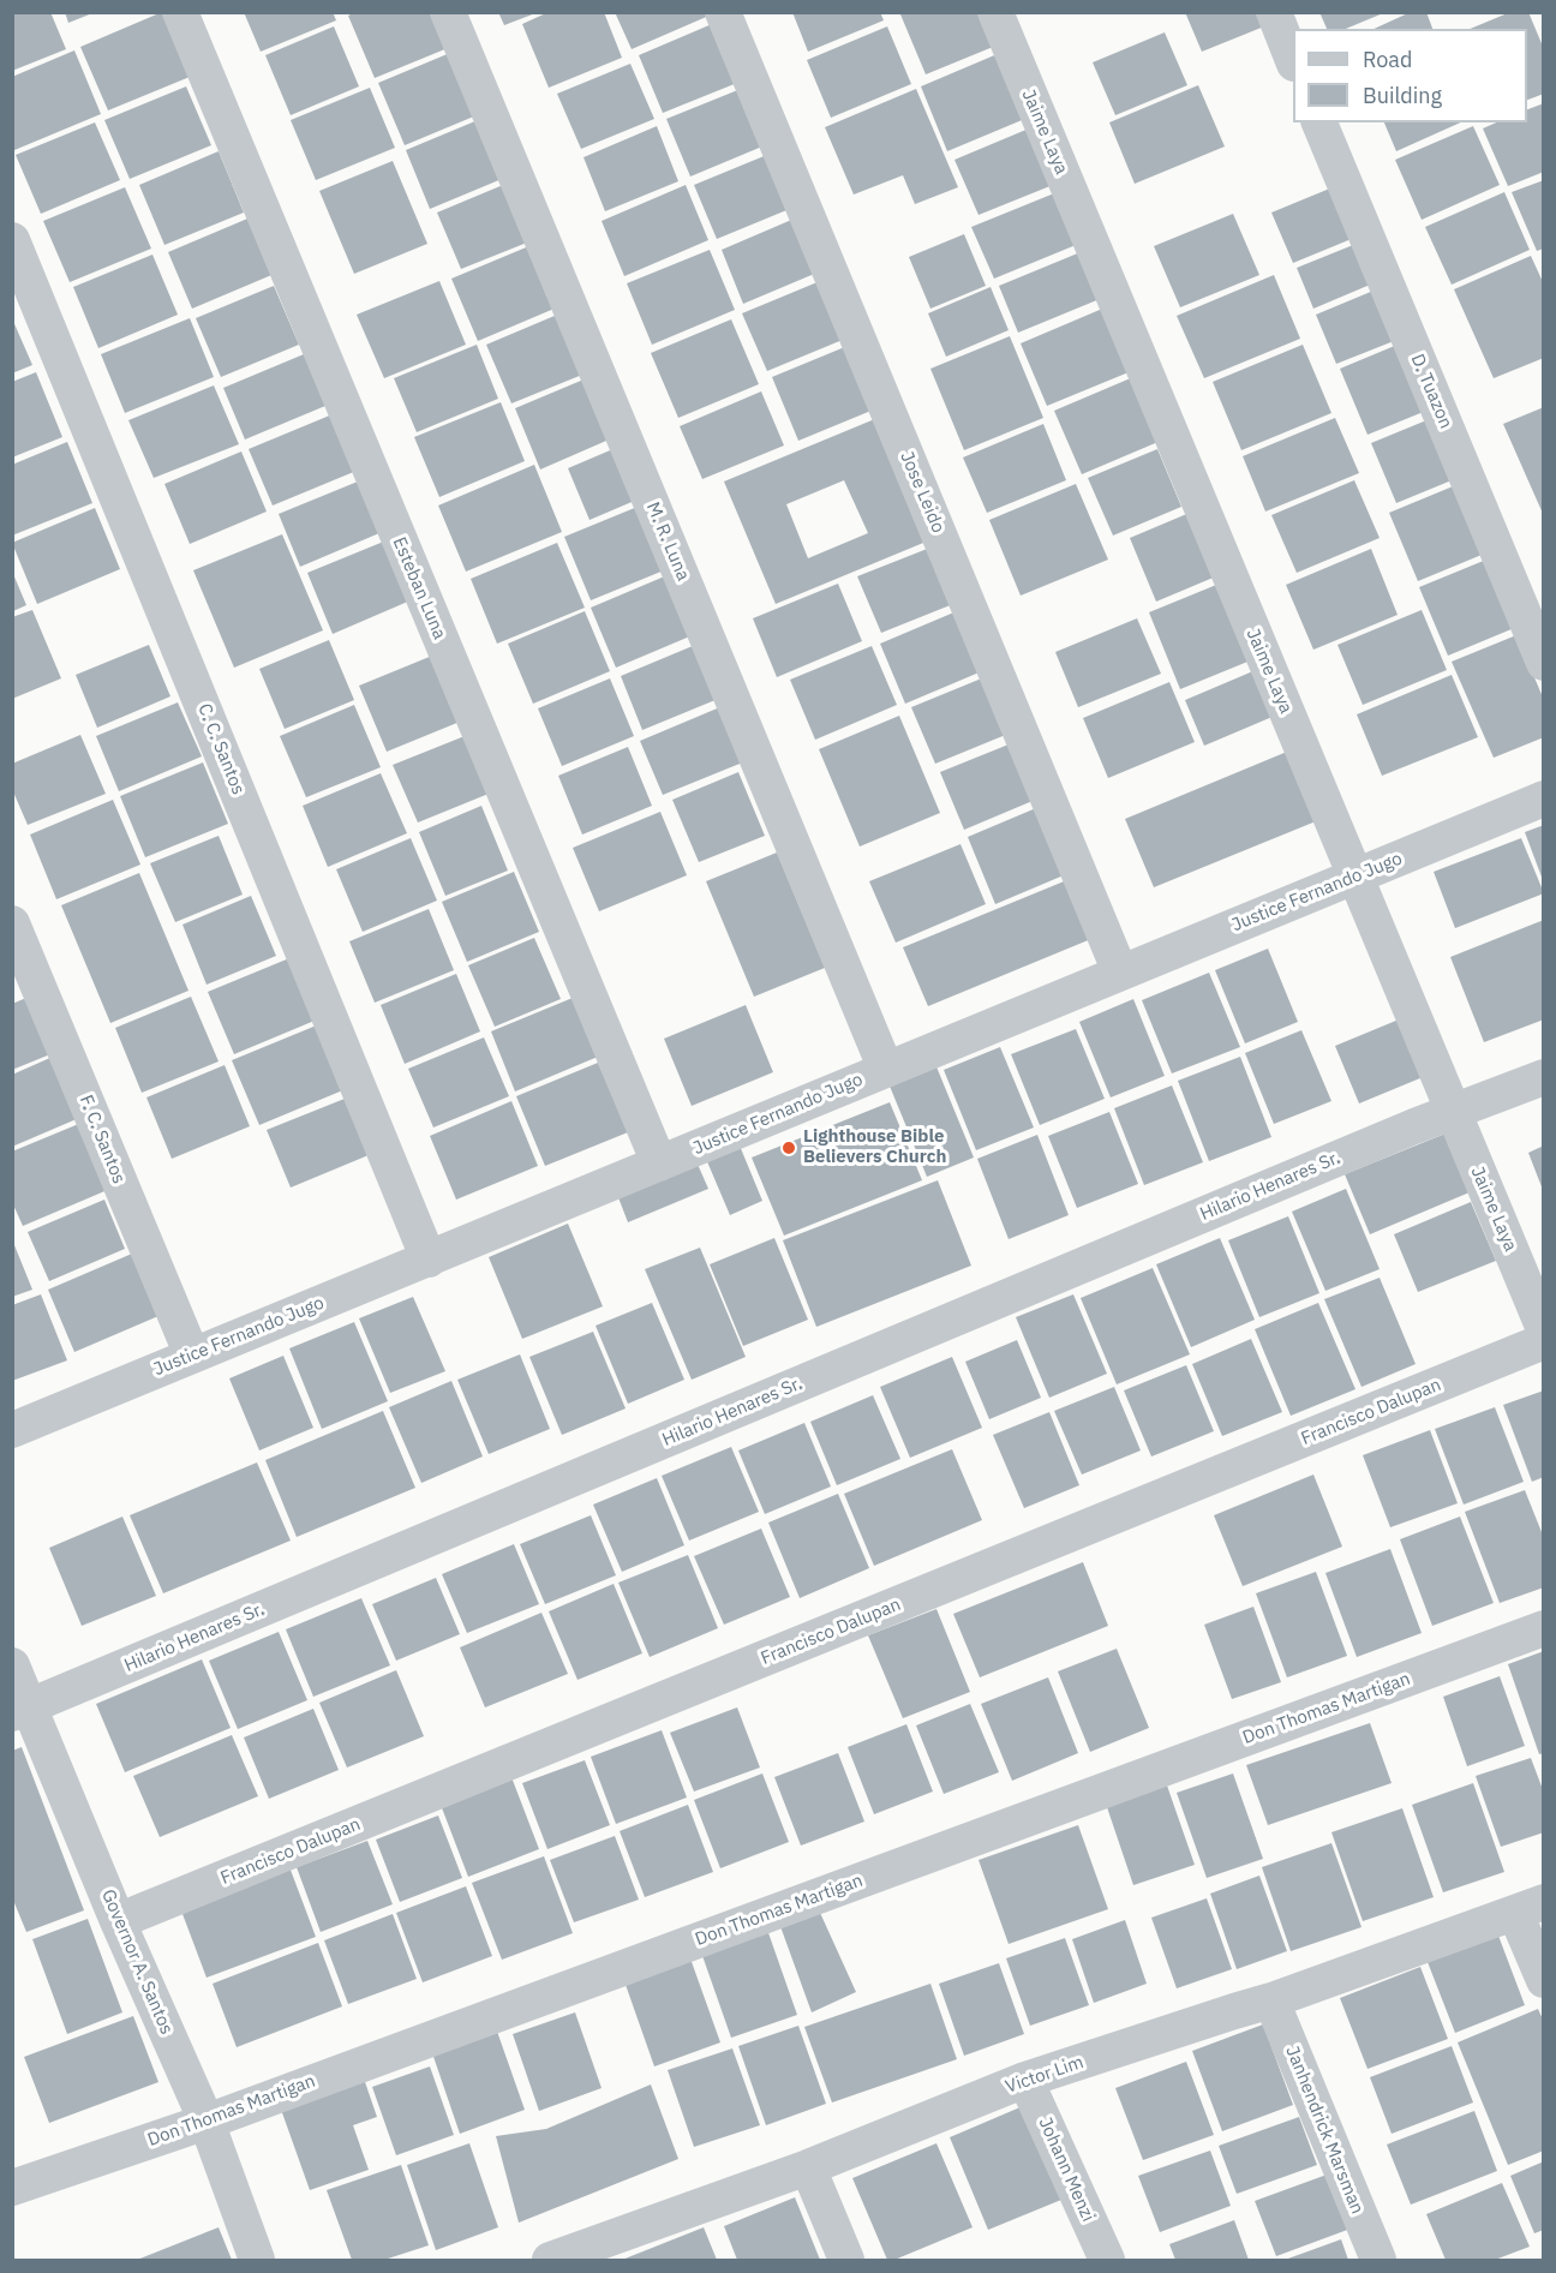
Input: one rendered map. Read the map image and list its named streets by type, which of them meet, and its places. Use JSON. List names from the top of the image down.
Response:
{
  "streets": {
    "street": [
      "Jaime Laya",
      "D. Tuazon",
      "Jose Leido",
      "M. R. Luna",
      "Esteban Luna",
      "C. C. Santos",
      "Justice Fernando Jugo",
      "F. C. Santos",
      "Hilario Henares Sr.",
      "Francisco Dalupan",
      "Don Thomas Martigan",
      "Governor A. Santos",
      "Victor Lim",
      "Janhendrick Marsman",
      "Johann Menzi"
    ]
  },
  "crossings": [
    ["Jaime Laya", "Justice Fernando Jugo"],
    ["Jaime Laya", "Hilario Henares Sr."],
    ["Jose Leido", "Justice Fernando Jugo"],
    ["M. R. Luna", "Justice Fernando Jugo"],
    ["Esteban Luna", "Justice Fernando Jugo"],
    ["C. C. Santos", "Justice Fernando Jugo"],
    ["Justice Fernando Jugo", "F. C. Santos"],
    ["Hilario Henares Sr.", "Governor A. Santos"],
    ["Francisco Dalupan", "Governor A. Santos"],
    ["Don Thomas Martigan", "Governor A. Santos"],
    ["Victor Lim", "Janhendrick Marsman"],
    ["Victor Lim", "Johann Menzi"]
  ],
  "places": ["Lighthouse Bible Believers Church"],
  "legend": ["Road", "Building"]
}
